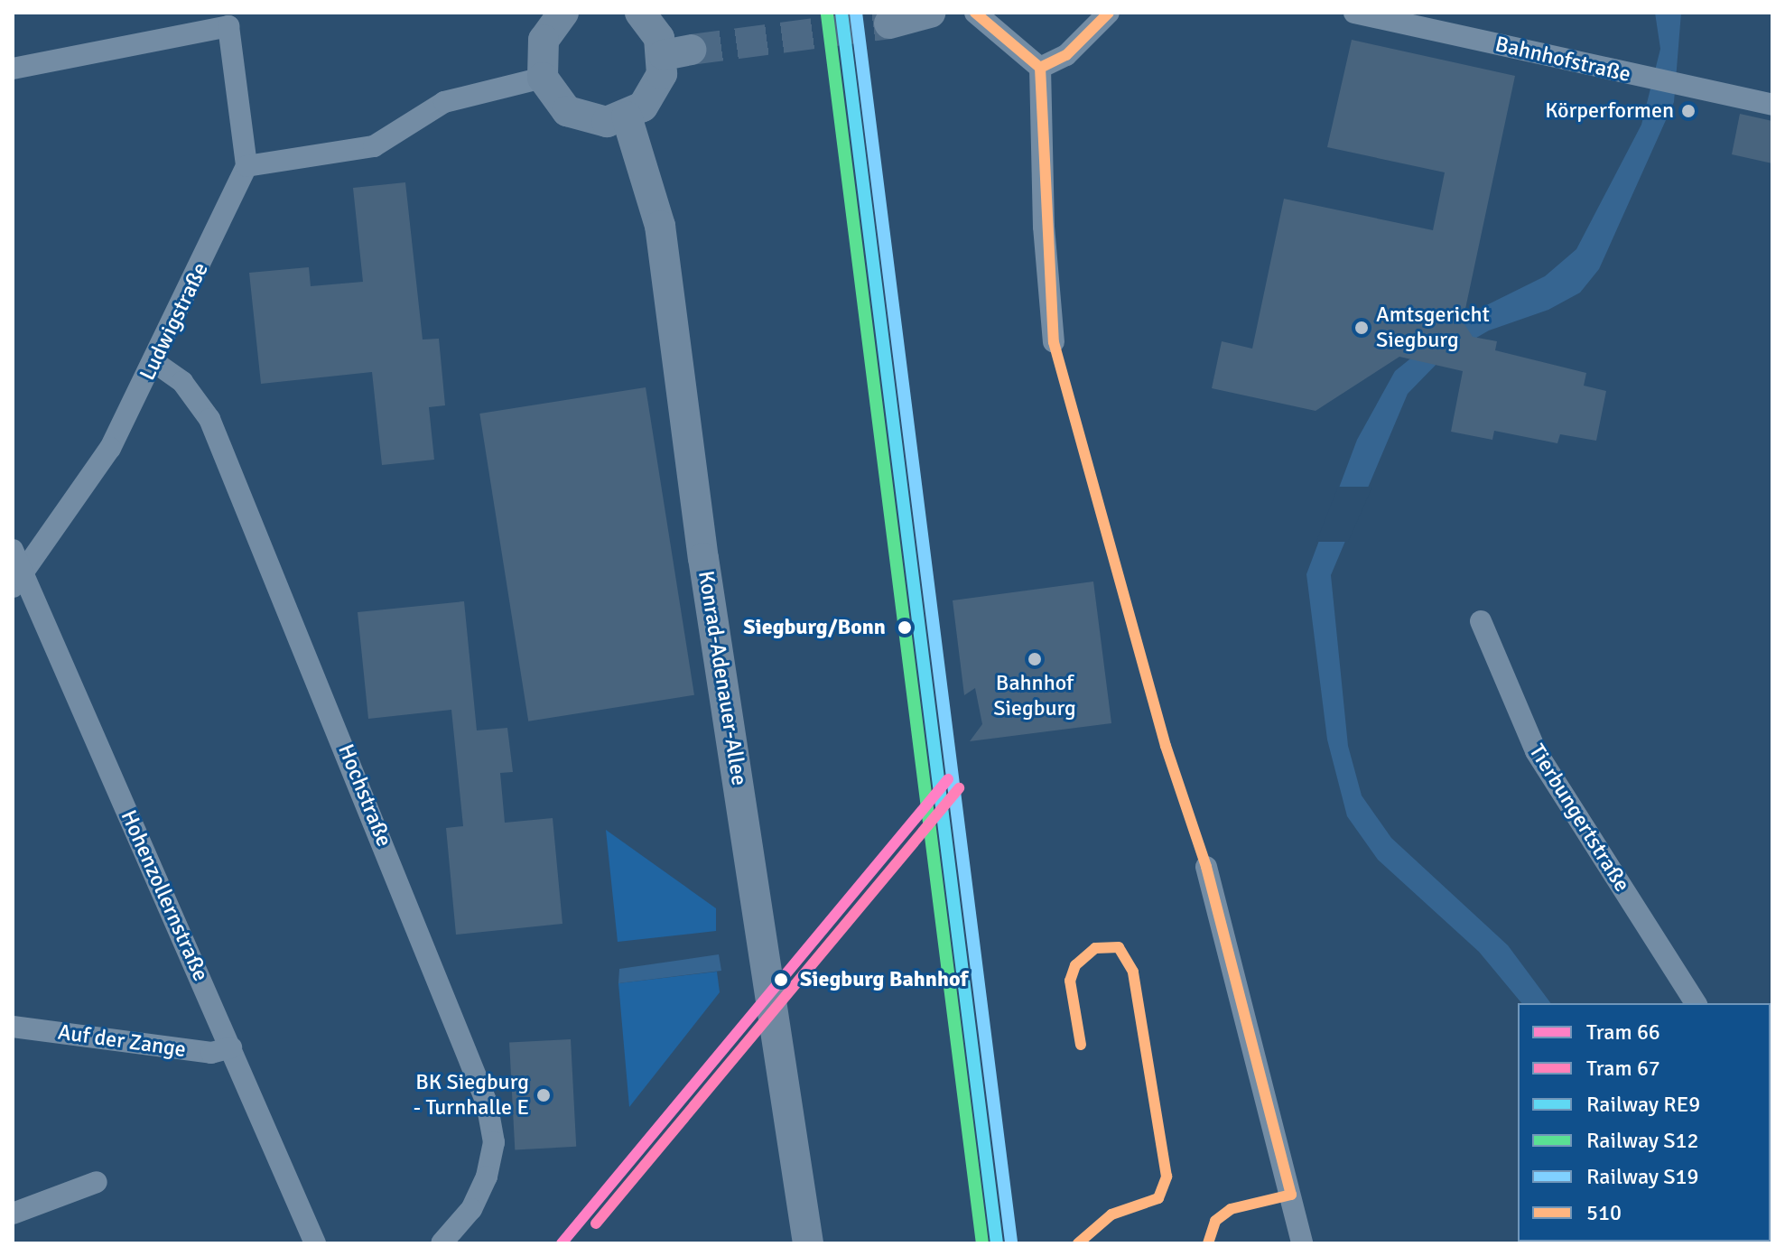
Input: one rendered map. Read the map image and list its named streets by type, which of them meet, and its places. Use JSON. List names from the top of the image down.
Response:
{
  "streets": {
    "main road": ["Konrad-Adenauer-Allee"],
    "street": [
      "Bahnhofstraße",
      "Ludwigstraße",
      "Hochstraße",
      "Tierbungertstraße",
      "Hohenzollernstraße",
      "Auf der Zange"
    ]
  },
  "crossings": [
    ["Ludwigstraße", "Hochstraße"],
    ["Ludwigstraße", "Hohenzollernstraße"],
    ["Hohenzollernstraße", "Auf der Zange"]
  ],
  "places": [
    "Körperformen",
    "Amtsgericht Siegburg",
    "Siegburg/Bonn",
    "Bahnhof Siegburg",
    "Siegburg Bahnhof",
    "BK Siegburg - Turnhalle E"
  ],
  "lines": [
    "rail line RE9",
    "rail line S19",
    "transit line 510",
    "rail line S12",
    "tram line 66",
    "tram line 67"
  ],
  "legend": [
    "Tram 66",
    "Tram 67",
    "Railway RE9",
    "Railway S12",
    "Railway S19",
    "510"
  ]
}
